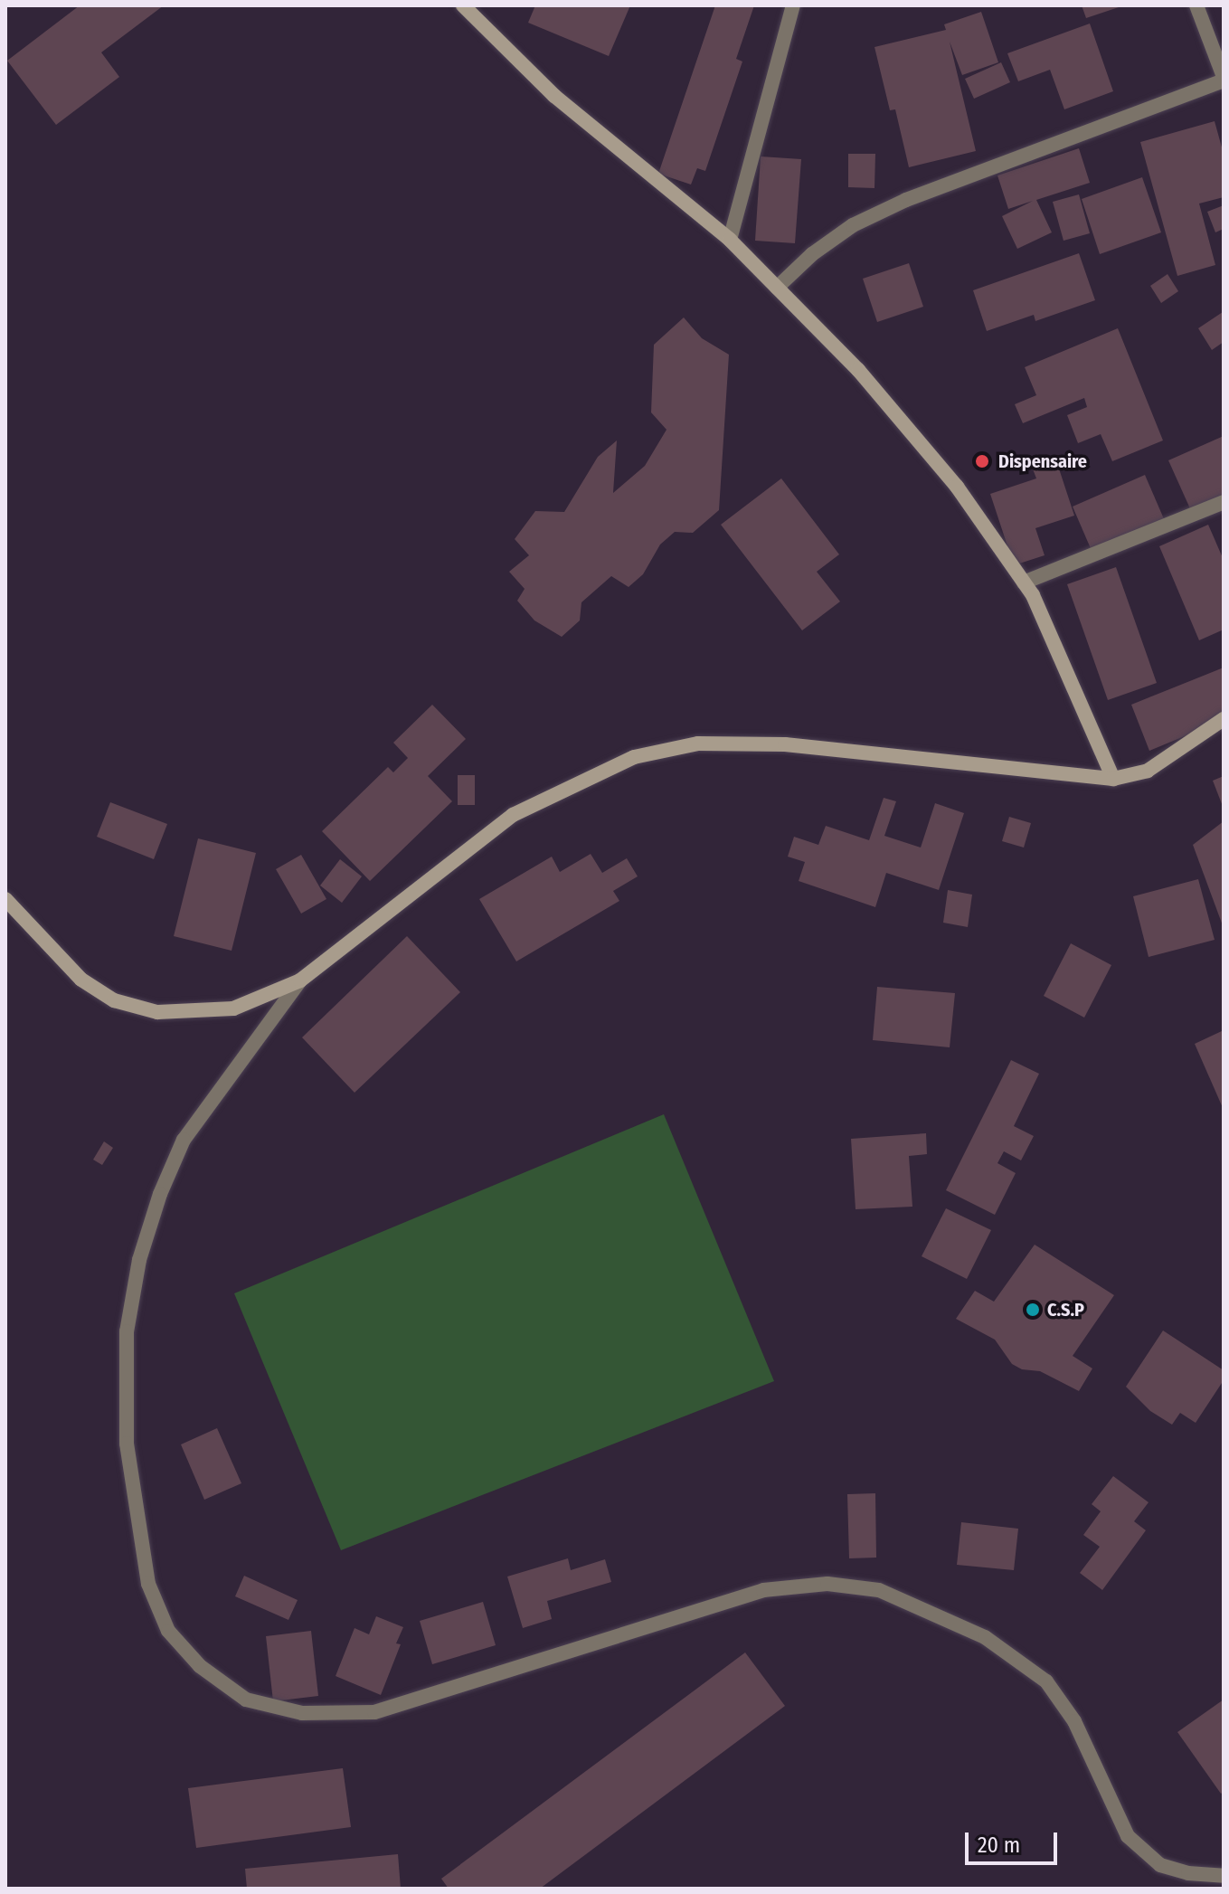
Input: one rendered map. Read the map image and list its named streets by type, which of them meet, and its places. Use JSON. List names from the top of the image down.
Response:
{
  "places": ["Dispensaire", "C.S.P"],
  "scale_bar": "20 m"
}
